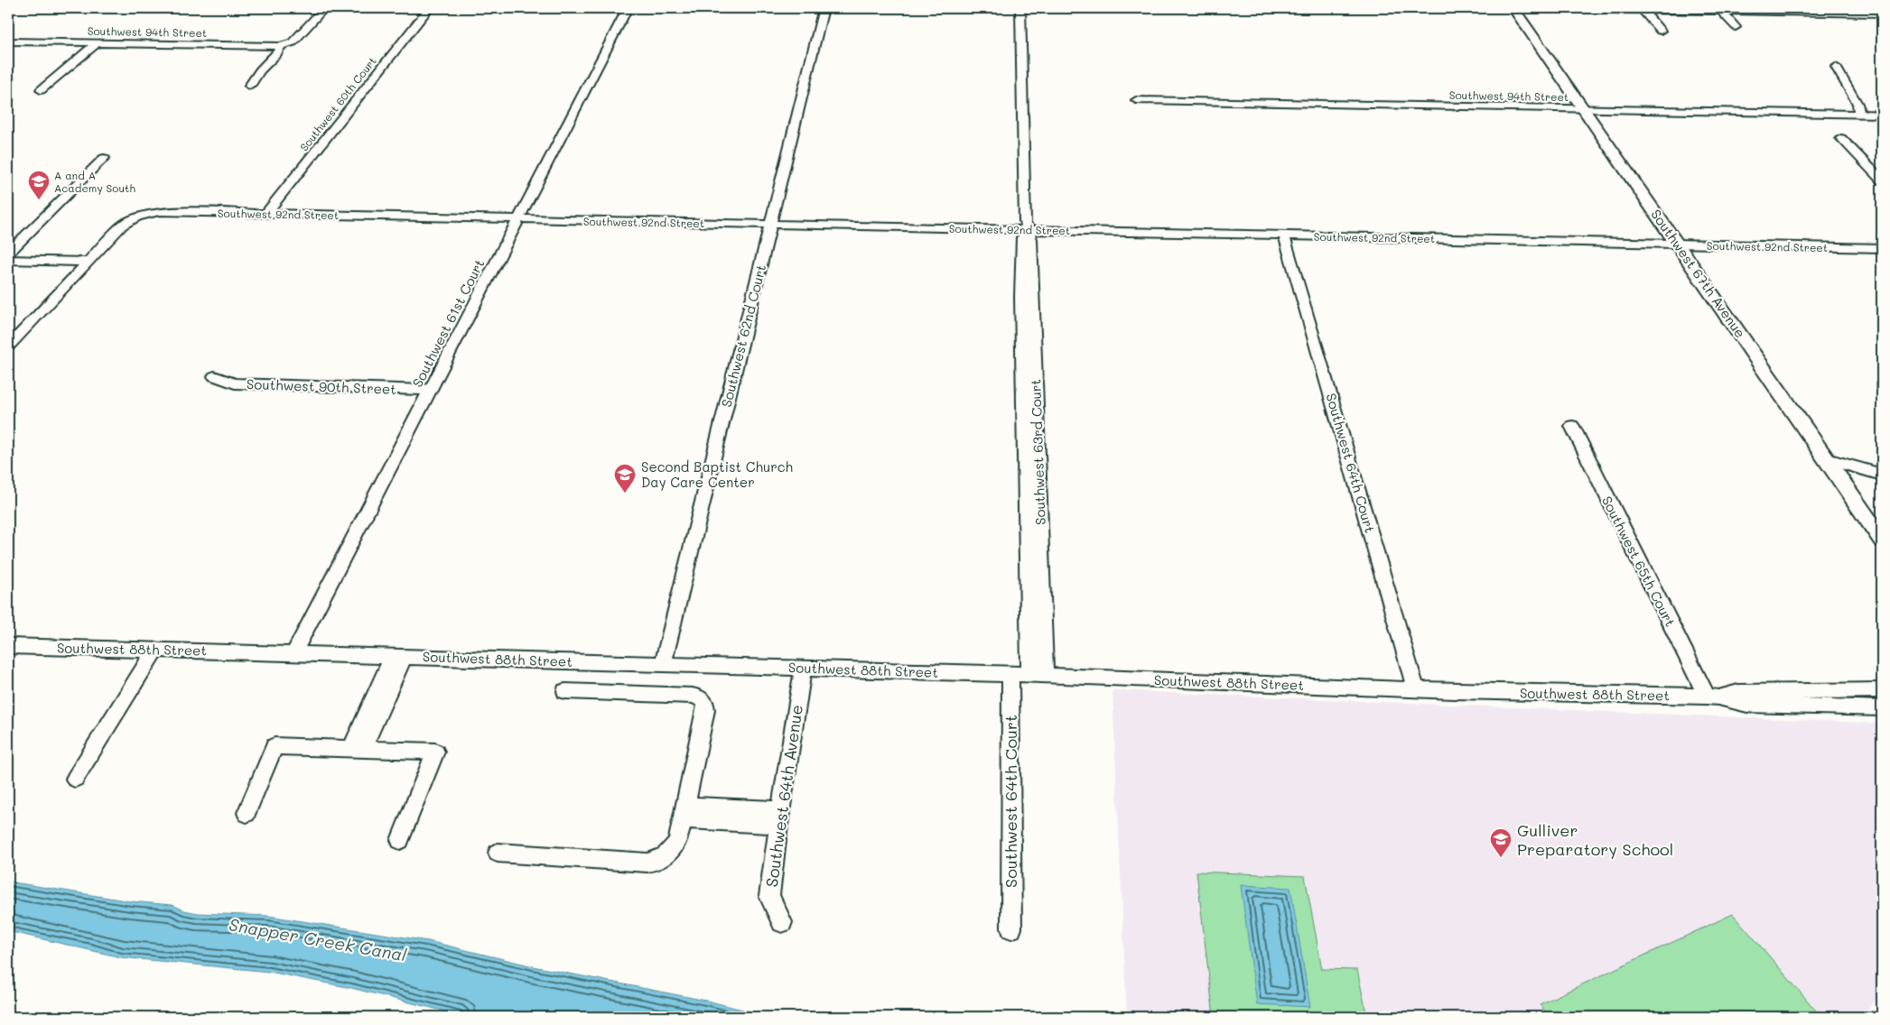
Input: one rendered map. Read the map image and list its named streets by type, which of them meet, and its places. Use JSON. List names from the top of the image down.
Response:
{
  "streets": {
    "main road": ["Southwest 67th Avenue"],
    "street": [
      "Southwest 94th Street",
      "Southwest 60th Court",
      "Southwest 92nd Street",
      "Southwest 61st Court",
      "Southwest 62nd Court",
      "Southwest 90th Street",
      "Southwest 63rd Court",
      "Southwest 64th Court",
      "Southwest 65th Court",
      "Southwest 88th Street",
      "Southwest 64th Avenue"
    ]
  },
  "crossings": [
    ["Southwest 94th Street", "Southwest 67th Avenue"],
    ["Southwest 60th Court", "Southwest 92nd Street"],
    ["Southwest 92nd Street", "Southwest 67th Avenue"],
    ["Southwest 92nd Street", "Southwest 61st Court"],
    ["Southwest 92nd Street", "Southwest 62nd Court"],
    ["Southwest 92nd Street", "Southwest 63rd Court"],
    ["Southwest 92nd Street", "Southwest 64th Court"],
    ["Southwest 61st Court", "Southwest 90th Street"],
    ["Southwest 61st Court", "Southwest 88th Street"],
    ["Southwest 62nd Court", "Southwest 88th Street"],
    ["Southwest 63rd Court", "Southwest 88th Street"],
    ["Southwest 64th Court", "Southwest 88th Street"],
    ["Southwest 65th Court", "Southwest 88th Street"],
    ["Southwest 88th Street", "Southwest 64th Avenue"]
  ],
  "water": ["Snapper Creek Canal"],
  "places": {
    "school or university": ["A and A Academy South", "Second Baptist Church Day Care Center", "Gulliver Preparatory School"]
  }
}
